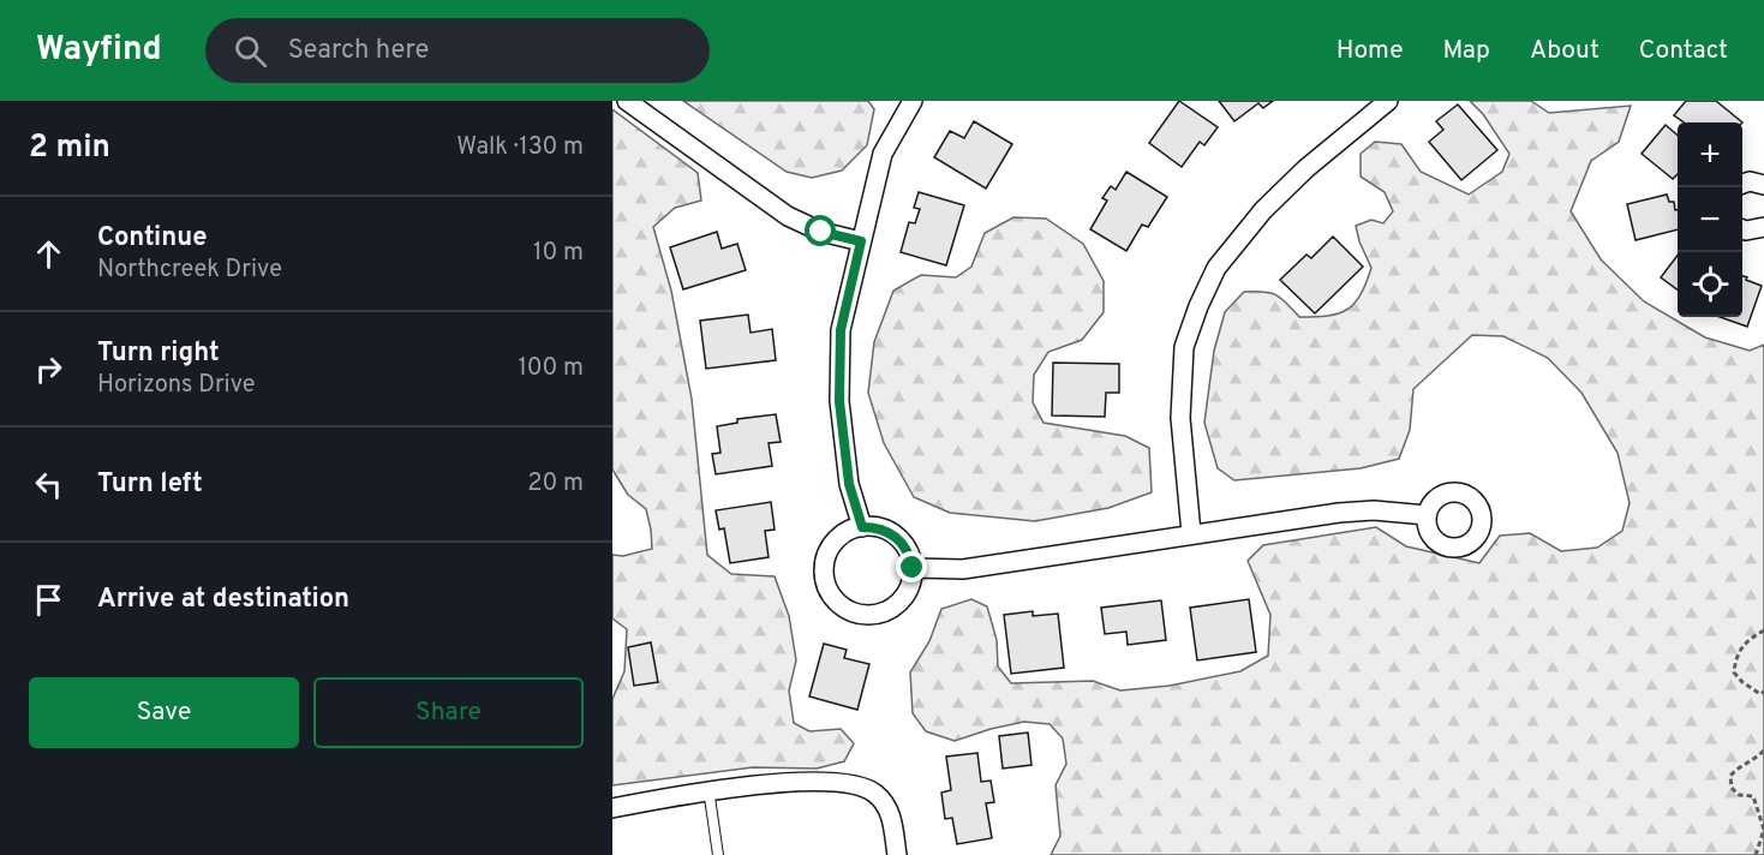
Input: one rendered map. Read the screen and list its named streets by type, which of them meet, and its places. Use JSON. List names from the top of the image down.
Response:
{
  "page": {
    "header": "Wayfind",
    "search": "Search here",
    "nav": [
      "Home",
      "Map",
      "About",
      "Contact"
    ],
    "heading": ["2 min", "Walk · 130 m"],
    "map_buttons": ["+", "−"],
    "list": [
      ["Continue", "Northcreek Drive", "10 m"],
      ["Turn right", "Horizons Drive", "100 m"],
      ["Turn left", "20 m"],
      "Arrive at destination"
    ],
    "buttons": ["Save", "Share"]
  }
}
